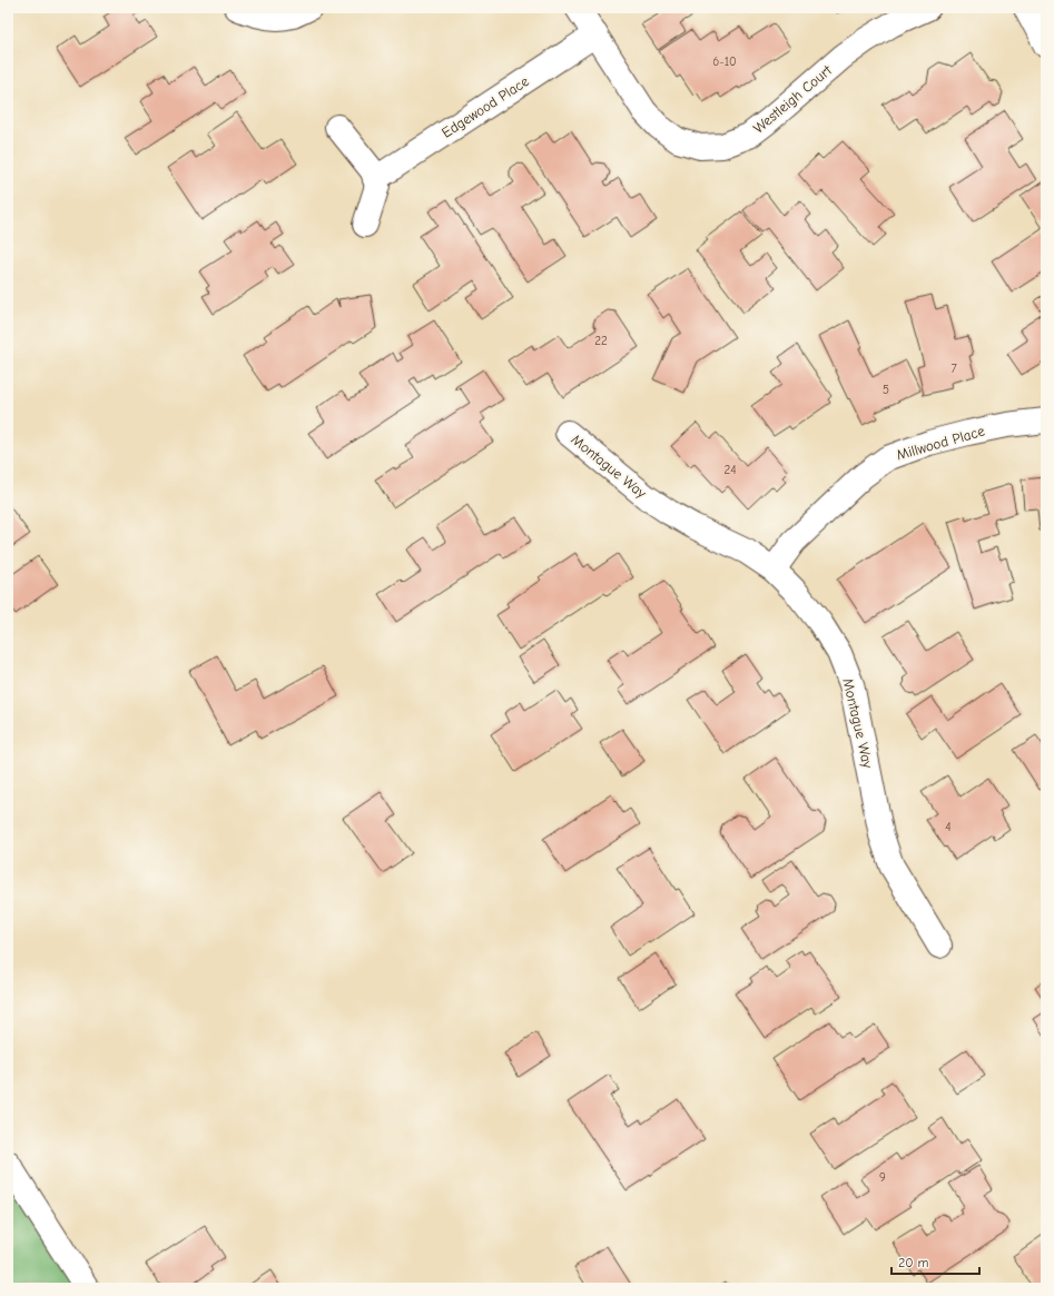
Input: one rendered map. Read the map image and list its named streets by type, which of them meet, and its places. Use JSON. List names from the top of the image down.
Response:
{
  "streets": {
    "street": [
      "Westleigh Court",
      "Edgewood Place",
      "Millwood Place",
      "Montague Way"
    ]
  },
  "crossings": [
    ["Westleigh Court", "Edgewood Place"],
    ["Millwood Place", "Montague Way"]
  ],
  "house_numbers": [
    "6-10",
    "22",
    "7",
    "5",
    "24",
    "4",
    "9"
  ],
  "scale_bar": "20 m"
}
